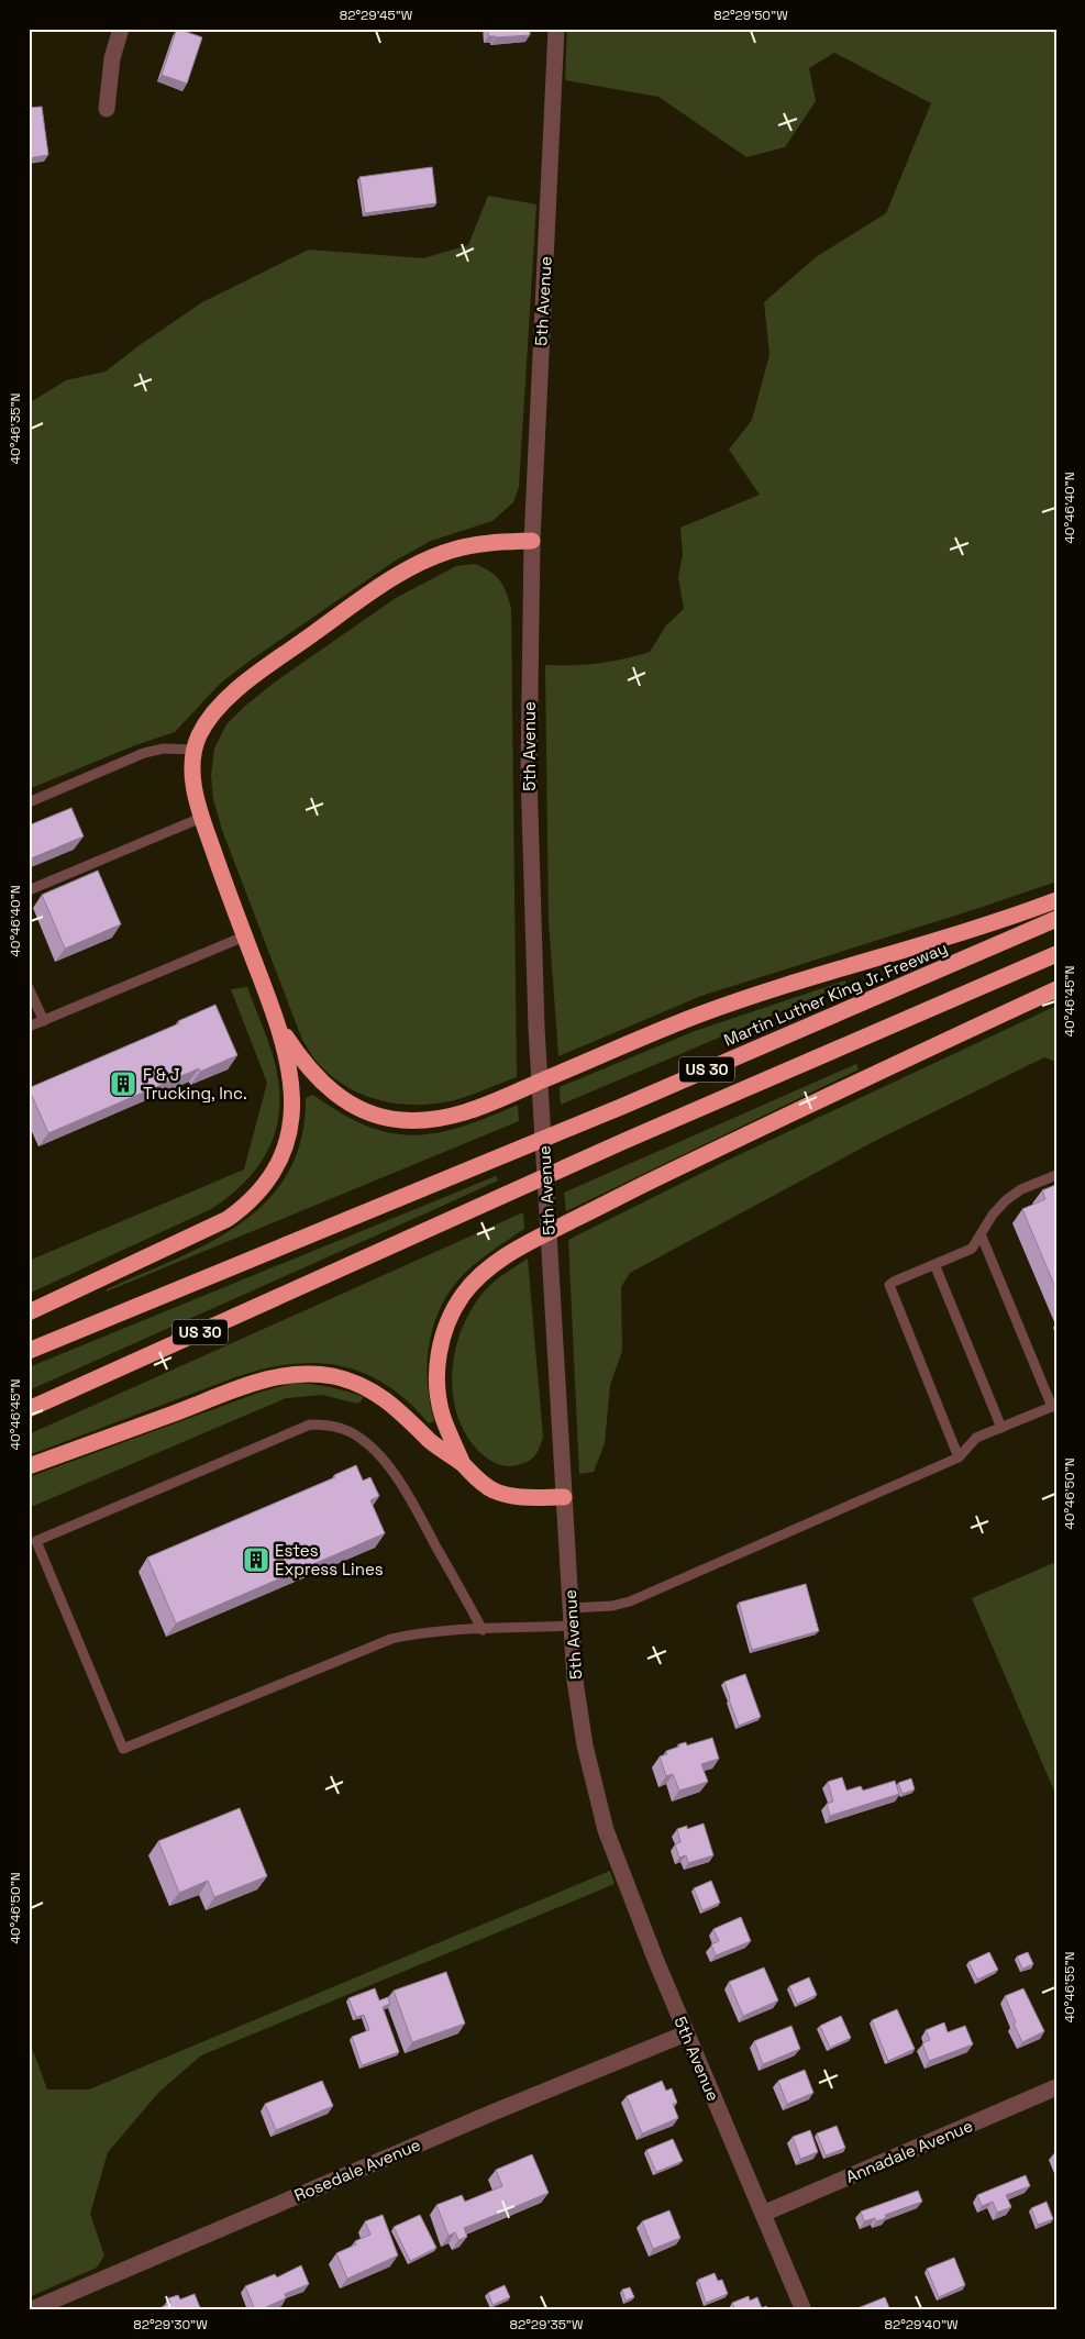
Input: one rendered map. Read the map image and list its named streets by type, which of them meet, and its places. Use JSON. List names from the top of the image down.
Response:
{
  "streets": {
    "highway": ["Martin Luther King Jr. Freeway", "US 30"],
    "street": ["5th Avenue", "Annadale Avenue", "Rosedale Avenue"]
  },
  "crossings": [
    ["5th Avenue", "Annadale Avenue"],
    ["5th Avenue", "Rosedale Avenue"]
  ],
  "places": {
    "building": ["F & J Trucking, Inc.", "Estes Express Lines"]
  },
  "coordinates": [
    "82°29'45\"W",
    "82°29'50\"W",
    "40°46'35\"N",
    "40°46'40\"N",
    "40°46'45\"N",
    "40°46'50\"N",
    "40°46'55\"N",
    "82°29'30\"W",
    "82°29'35\"W",
    "82°29'40\"W"
  ]
}
